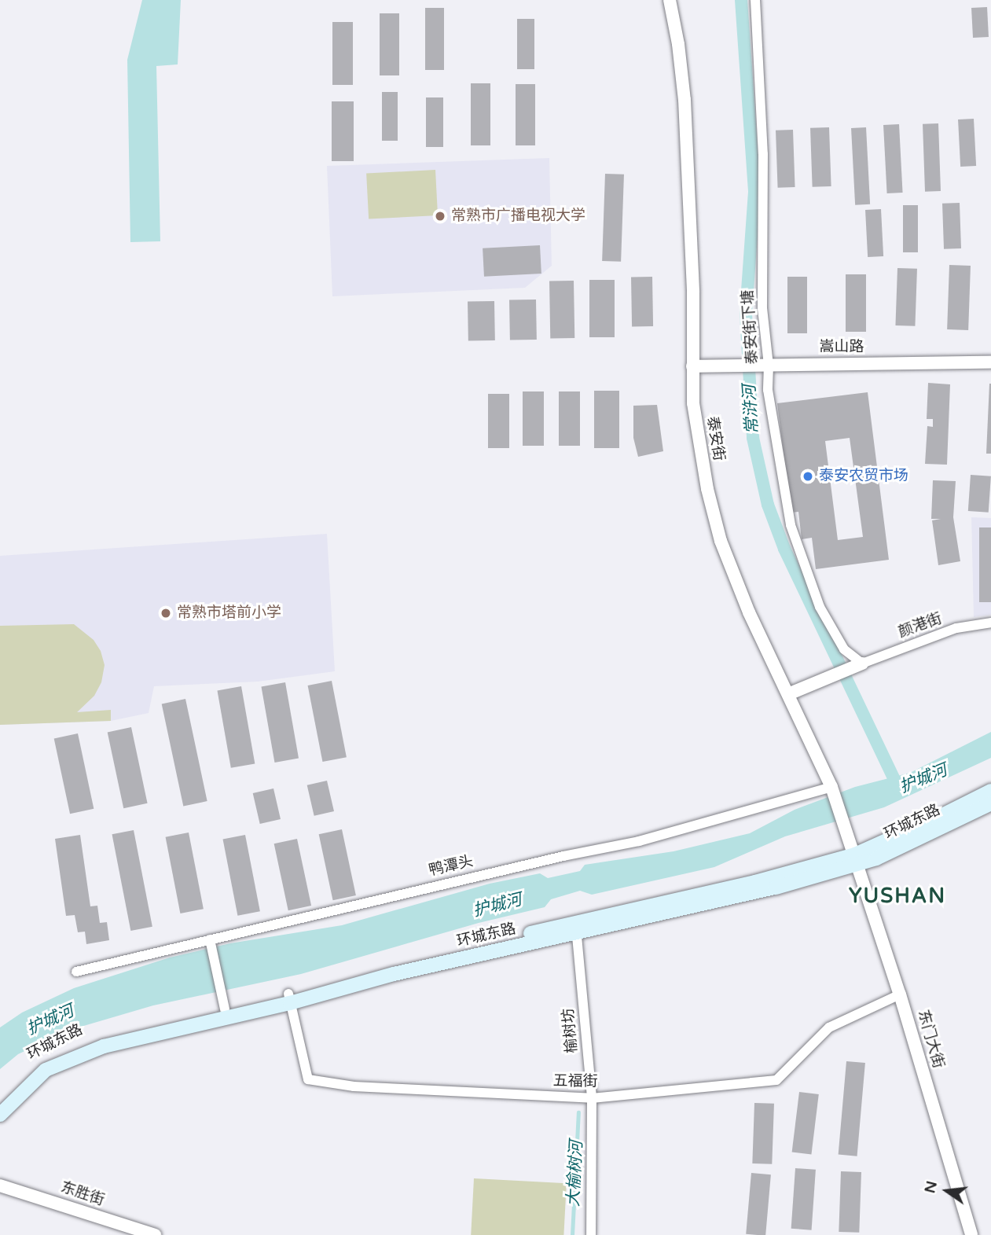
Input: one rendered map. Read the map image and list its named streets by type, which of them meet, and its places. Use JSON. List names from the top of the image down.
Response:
{
  "streets": {
    "main road": ["环城东路"],
    "street": [
      "泰安街下塘",
      "嵩山路",
      "泰安街",
      "颜港街",
      "鸭潭头",
      "榆树坊",
      "东门大街",
      "五福街",
      "东胜街"
    ]
  },
  "crossings": [
    ["泰安街下塘", "嵩山路"],
    ["泰安街下塘", "颜港街"],
    ["嵩山路", "泰安街"],
    ["泰安街", "环城东路"],
    ["泰安街", "鸭潭头"],
    ["泰安街", "东门大街"],
    ["环城东路", "榆树坊"],
    ["环城东路", "东门大街"],
    ["环城东路", "五福街"],
    ["榆树坊", "五福街"],
    ["东门大街", "五福街"]
  ],
  "districts": ["YUSHAN"],
  "water": ["常浒河", "护城河", "大榆树河"],
  "places": ["常熟市广播电视大学", "泰安农贸市场", "常熟市塔前小学"],
  "north": "left"
}
